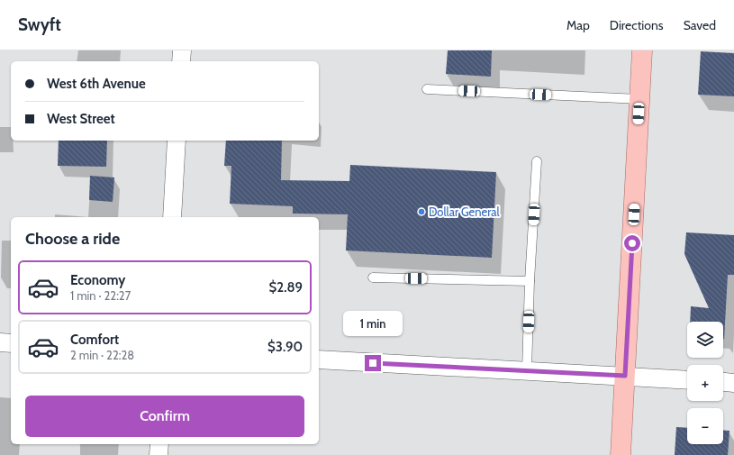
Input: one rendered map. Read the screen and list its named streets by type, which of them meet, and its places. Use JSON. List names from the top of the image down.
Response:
{
  "places": ["Dollar General"],
  "page": {
    "header": "Swyft",
    "nav": ["Map", "Directions", "Saved"],
    "banner": ["West 6th Avenue", "West Street"],
    "heading": "Choose a ride",
    "list": [
      {
        "name": "Economy",
        "note": "1 min · 22:27",
        "value": "$2.89"
      },
      {
        "name": "Comfort",
        "note": "2 min · 22:28",
        "value": "$3.90"
      }
    ],
    "bubble": "1 min",
    "map_buttons": ["+", "−"],
    "buttons": "Confirm"
  }
}
